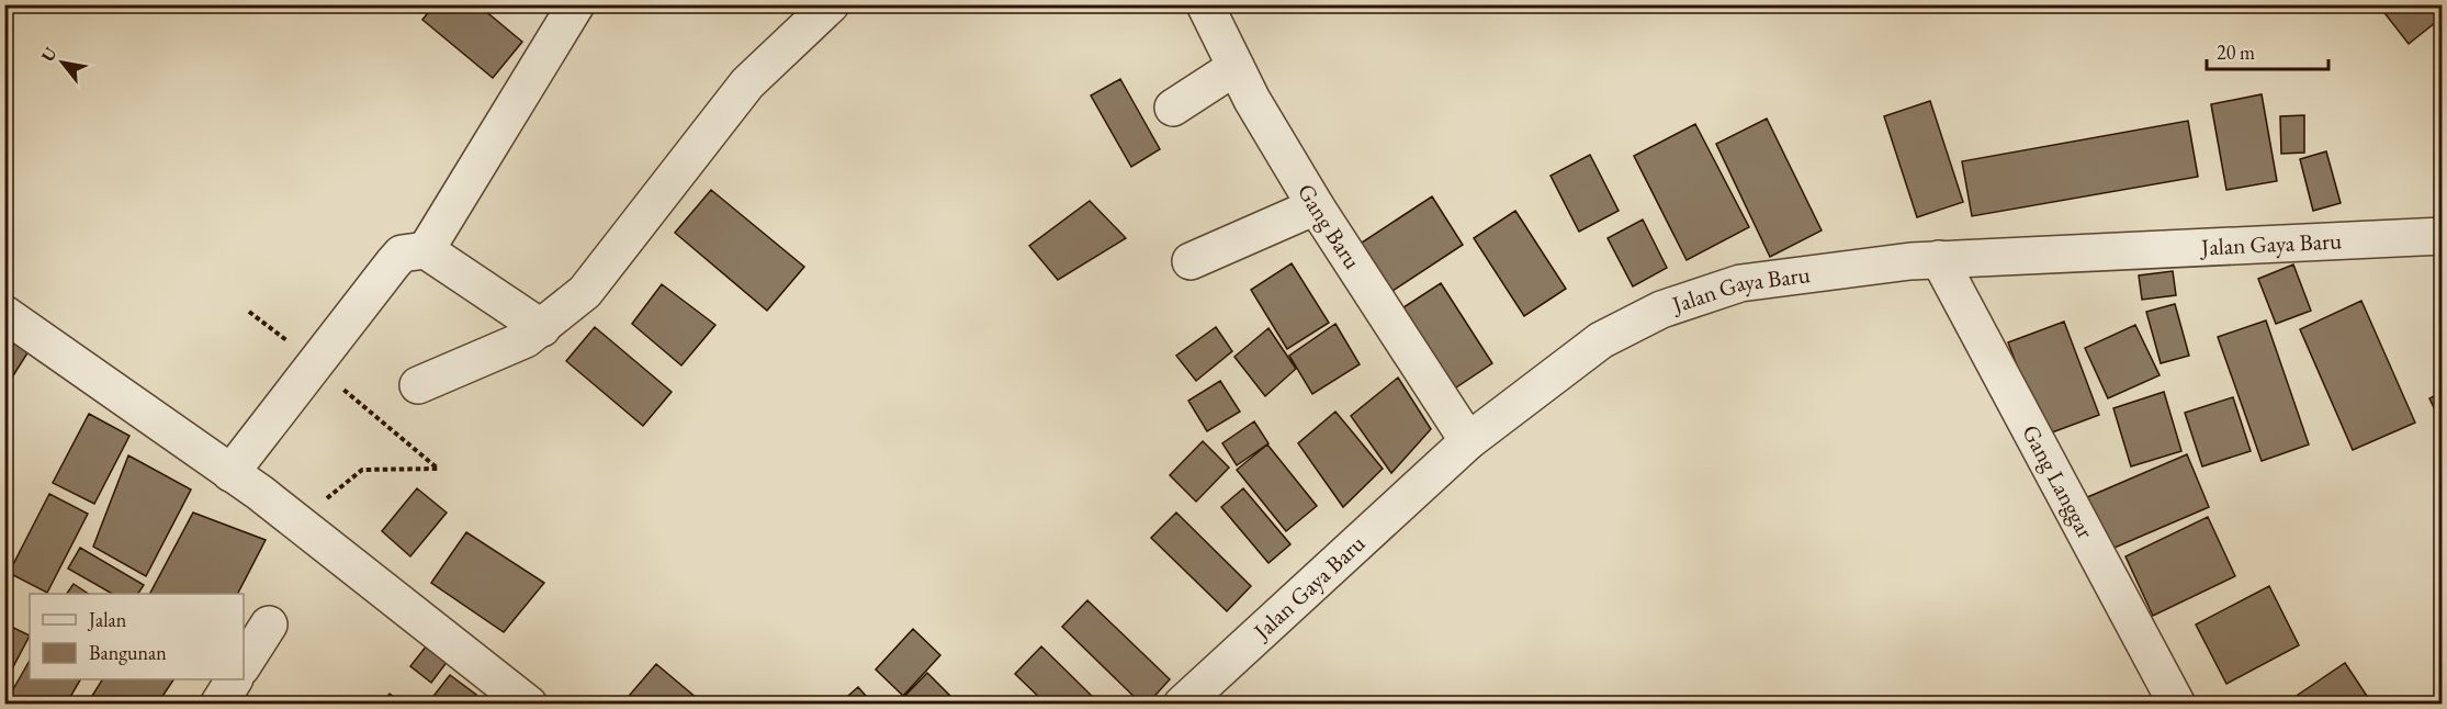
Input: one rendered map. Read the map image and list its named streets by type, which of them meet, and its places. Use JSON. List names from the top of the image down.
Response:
{
  "streets": {
    "street": ["Gang Baru", "Jalan Gaya Baru", "Gang Langgar"]
  },
  "crossings": [
    ["Gang Baru", "Jalan Gaya Baru"],
    ["Jalan Gaya Baru", "Gang Langgar"]
  ],
  "legend": ["Jalan", "Bangunan"],
  "scale_bar": "20 m",
  "north": "top left"
}
